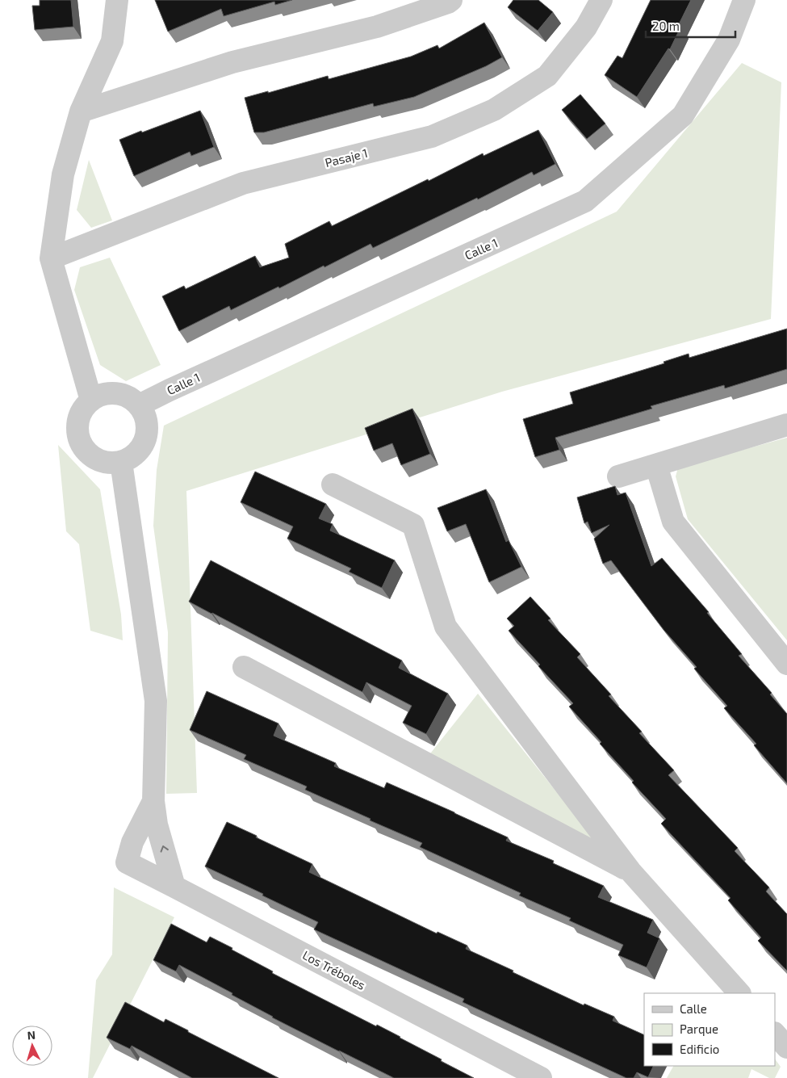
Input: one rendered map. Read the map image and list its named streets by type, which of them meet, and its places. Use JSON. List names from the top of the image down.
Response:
{
  "streets": {
    "street": ["Pasaje 1", "Calle 1", "Los Tréboles"]
  },
  "legend": ["Calle", "Parque", "Edificio"],
  "scale_bar": "20 m",
  "north": "top"
}
